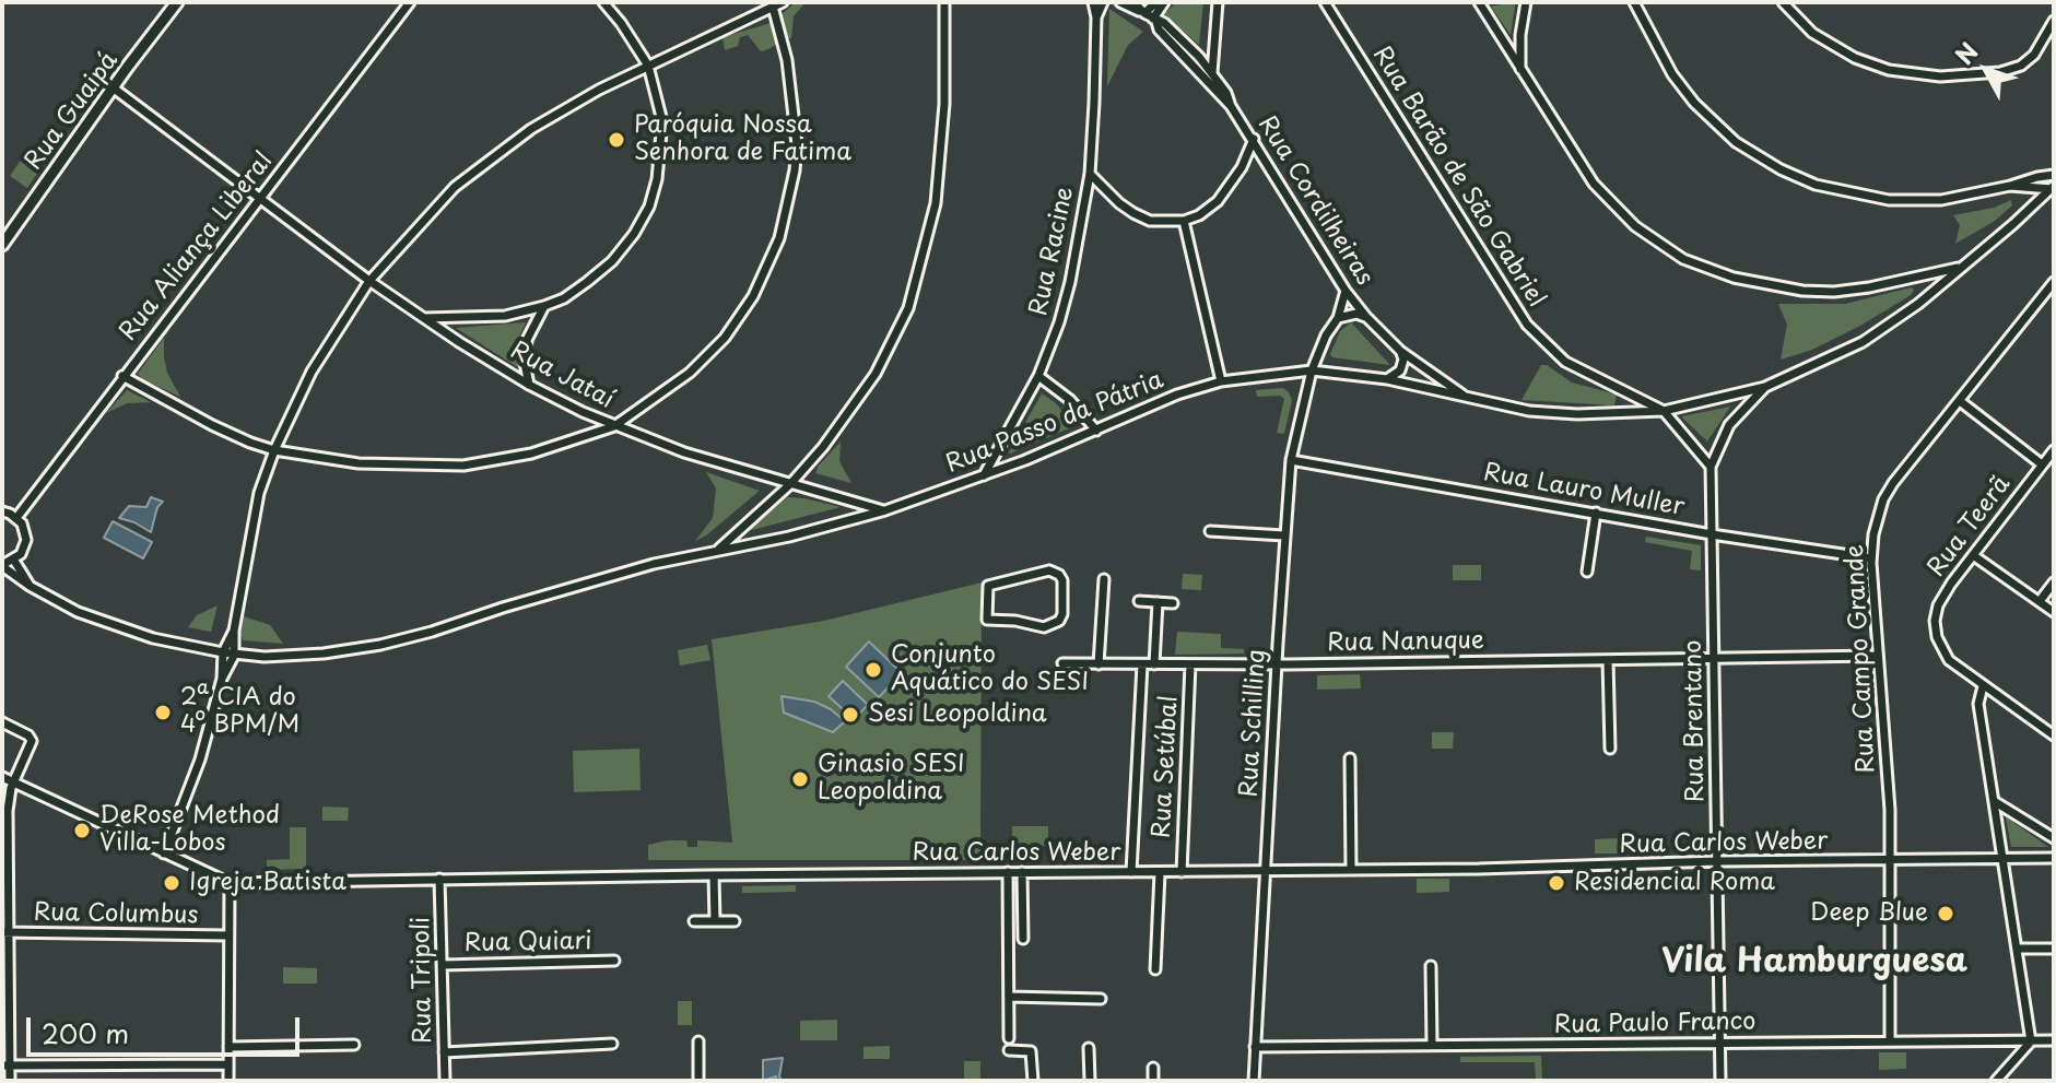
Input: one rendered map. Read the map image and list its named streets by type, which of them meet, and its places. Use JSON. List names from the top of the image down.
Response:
{
  "streets": {
    "main road": ["Rua Guaipá"],
    "street": [
      "Rua Barão de São Gabriel",
      "Rua Cordilheiras",
      "Rua Aliança Liberal",
      "Rua Racine",
      "Rua Jataí",
      "Rua Passo da Pátria",
      "Rua Lauro Muller",
      "Rua Teerã",
      "Rua Nanuque",
      "Rua Campo Grande",
      "Rua Brentano",
      "Rua Schilling",
      "Rua Setúbal",
      "Rua Carlos Weber",
      "Rua Columbus",
      "Rua Quiari",
      "Rua Tripoli",
      "Rua Paulo Franco"
    ]
  },
  "crossings": [
    ["Rua Guaipá", "Rua Jataí"],
    ["Rua Barão de São Gabriel", "Rua Passo da Pátria"],
    ["Rua Cordilheiras", "Rua Passo da Pátria"],
    ["Rua Cordilheiras", "Rua Schilling"],
    ["Rua Aliança Liberal", "Rua Jataí"],
    ["Rua Racine", "Rua Passo da Pátria"],
    ["Rua Jataí", "Rua Passo da Pátria"],
    ["Rua Passo da Pátria", "Rua Brentano"],
    ["Rua Passo da Pátria", "Rua Schilling"],
    ["Rua Lauro Muller", "Rua Campo Grande"],
    ["Rua Lauro Muller", "Rua Brentano"],
    ["Rua Lauro Muller", "Rua Schilling"],
    ["Rua Nanuque", "Rua Campo Grande"],
    ["Rua Nanuque", "Rua Brentano"],
    ["Rua Nanuque", "Rua Schilling"],
    ["Rua Nanuque", "Rua Setúbal"],
    ["Rua Campo Grande", "Rua Carlos Weber"],
    ["Rua Campo Grande", "Rua Paulo Franco"],
    ["Rua Brentano", "Rua Carlos Weber"],
    ["Rua Brentano", "Rua Paulo Franco"],
    ["Rua Schilling", "Rua Carlos Weber"],
    ["Rua Schilling", "Rua Paulo Franco"],
    ["Rua Setúbal", "Rua Carlos Weber"],
    ["Rua Carlos Weber", "Rua Tripoli"],
    ["Rua Quiari", "Rua Tripoli"]
  ],
  "districts": ["Vila Hamburguesa"],
  "places": [
    "Paróquia Nossa Senhora de Fatima",
    "Conjunto Aquático do SESI",
    "2ª CIA do 4º BPM/M",
    "Sesi Leopoldina",
    "Ginasio SESI Leopoldina",
    "DeRose Method Villa-Lobos",
    "Igreja Batista",
    "Residencial Roma",
    "Deep Blue"
  ],
  "scale_bar": "200 m",
  "north": "top left"
}
